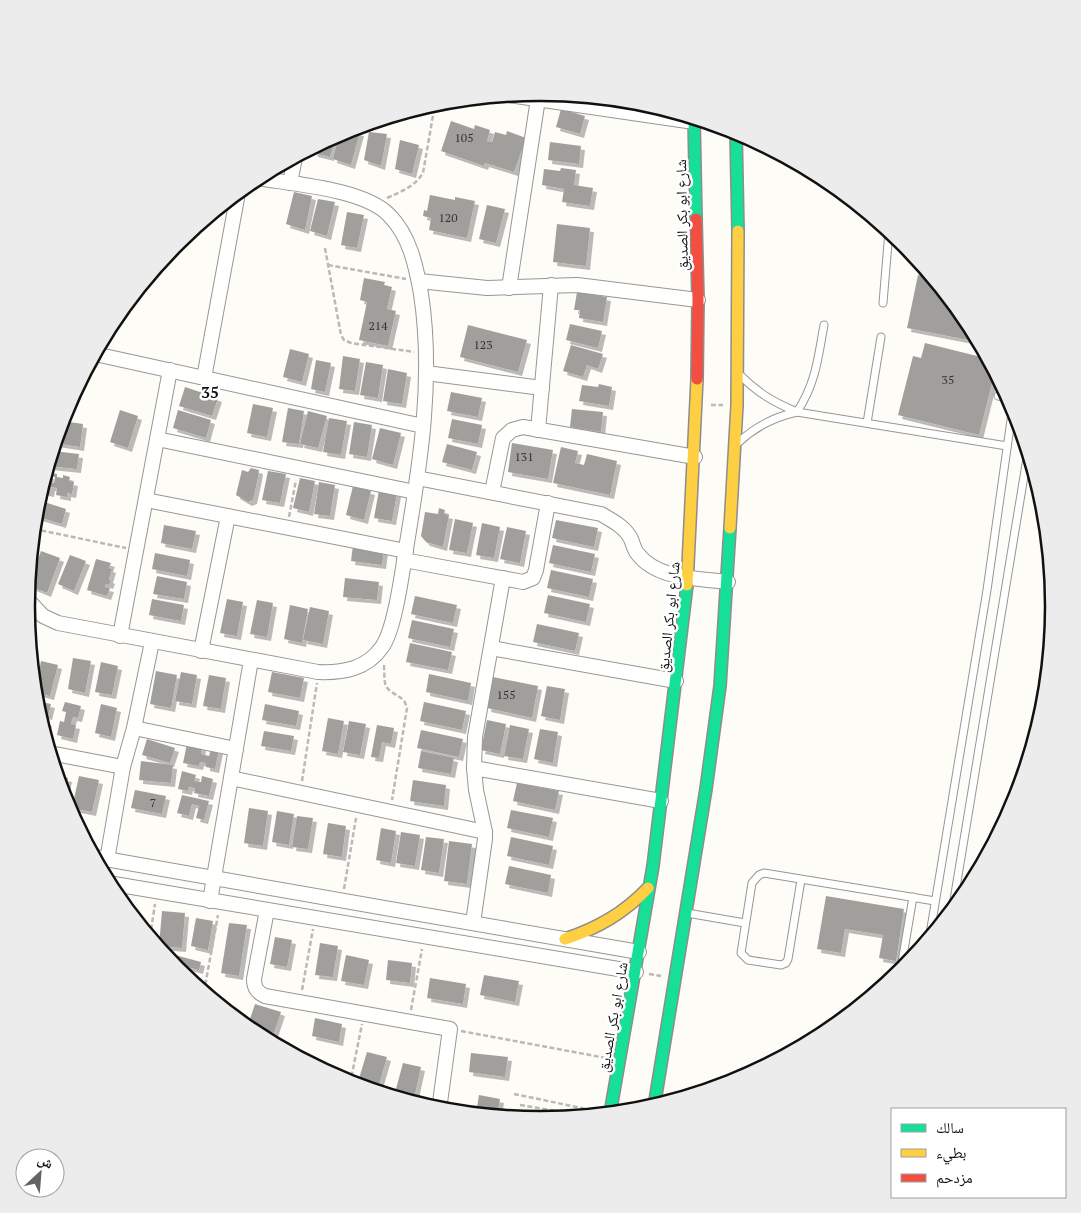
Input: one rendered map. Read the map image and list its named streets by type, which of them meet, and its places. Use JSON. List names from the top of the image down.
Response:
{
  "streets": {
    "main road": ["شارع ابو بكر الصديق"]
  },
  "districts": ["35"],
  "house_numbers": [
    "105",
    "120",
    "214",
    "123",
    "35",
    "131",
    "155",
    "7"
  ],
  "legend": ["سالك", "بطيء", "مزدحم"],
  "north": "top right"
}
